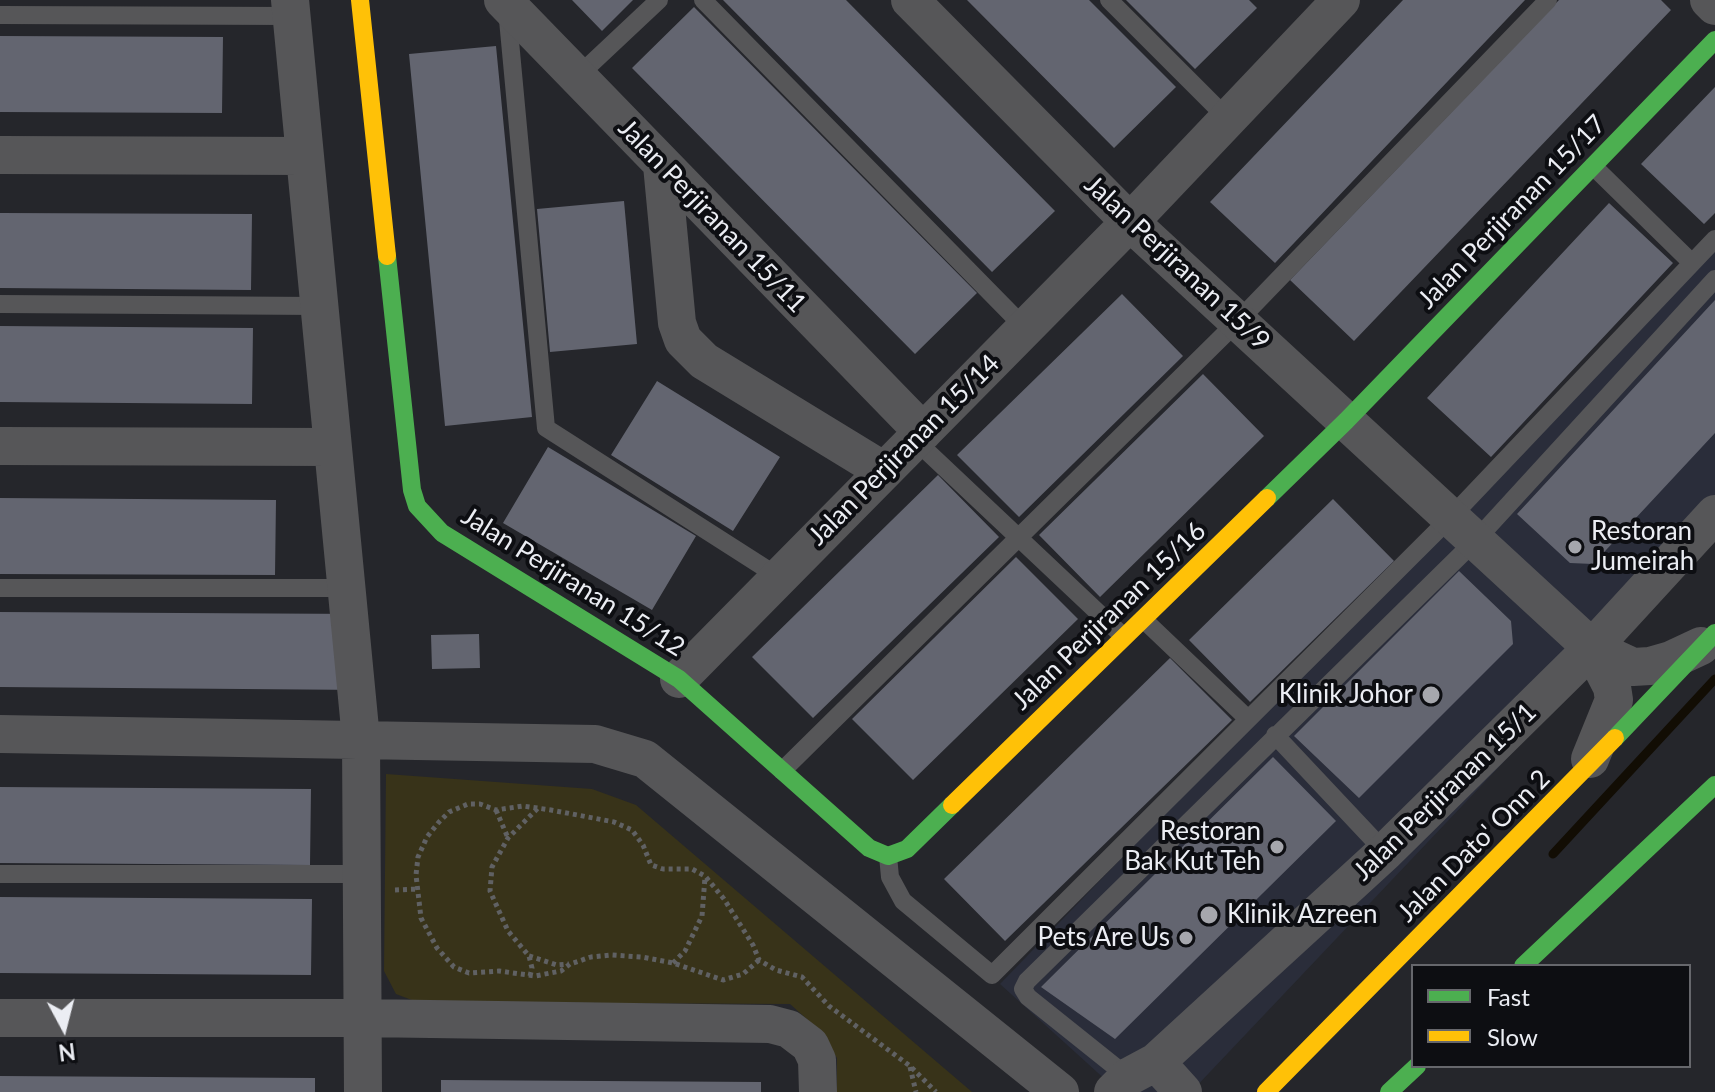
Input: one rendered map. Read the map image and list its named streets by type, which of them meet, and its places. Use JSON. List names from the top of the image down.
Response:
{
  "streets": {
    "street": [
      "Jalan Perjiranan 15/17",
      "Jalan Perjiranan 15/11",
      "Jalan Perjiranan 15/9",
      "Jalan Perjiranan 15/14",
      "Jalan Perjiranan 15/12",
      "Jalan Perjiranan 15/16",
      "Jalan Perjiranan 15/1",
      "Jalan Dato' Onn 2"
    ]
  },
  "crossings": [
    ["Jalan Perjiranan 15/17", "Jalan Perjiranan 15/9"],
    ["Jalan Perjiranan 15/17", "Jalan Perjiranan 15/16"],
    ["Jalan Perjiranan 15/11", "Jalan Perjiranan 15/14"],
    ["Jalan Perjiranan 15/9", "Jalan Perjiranan 15/14"],
    ["Jalan Perjiranan 15/9", "Jalan Perjiranan 15/16"],
    ["Jalan Perjiranan 15/9", "Jalan Perjiranan 15/1"],
    ["Jalan Perjiranan 15/14", "Jalan Perjiranan 15/12"],
    ["Jalan Perjiranan 15/12", "Jalan Perjiranan 15/16"]
  ],
  "places": [
    "Restoran Jumeirah",
    "Klinik Johor",
    "Restoran Bak Kut Teh",
    "Klinik Azreen",
    "Pets Are Us"
  ],
  "legend": ["Fast", "Slow"],
  "north": "bottom"
}
